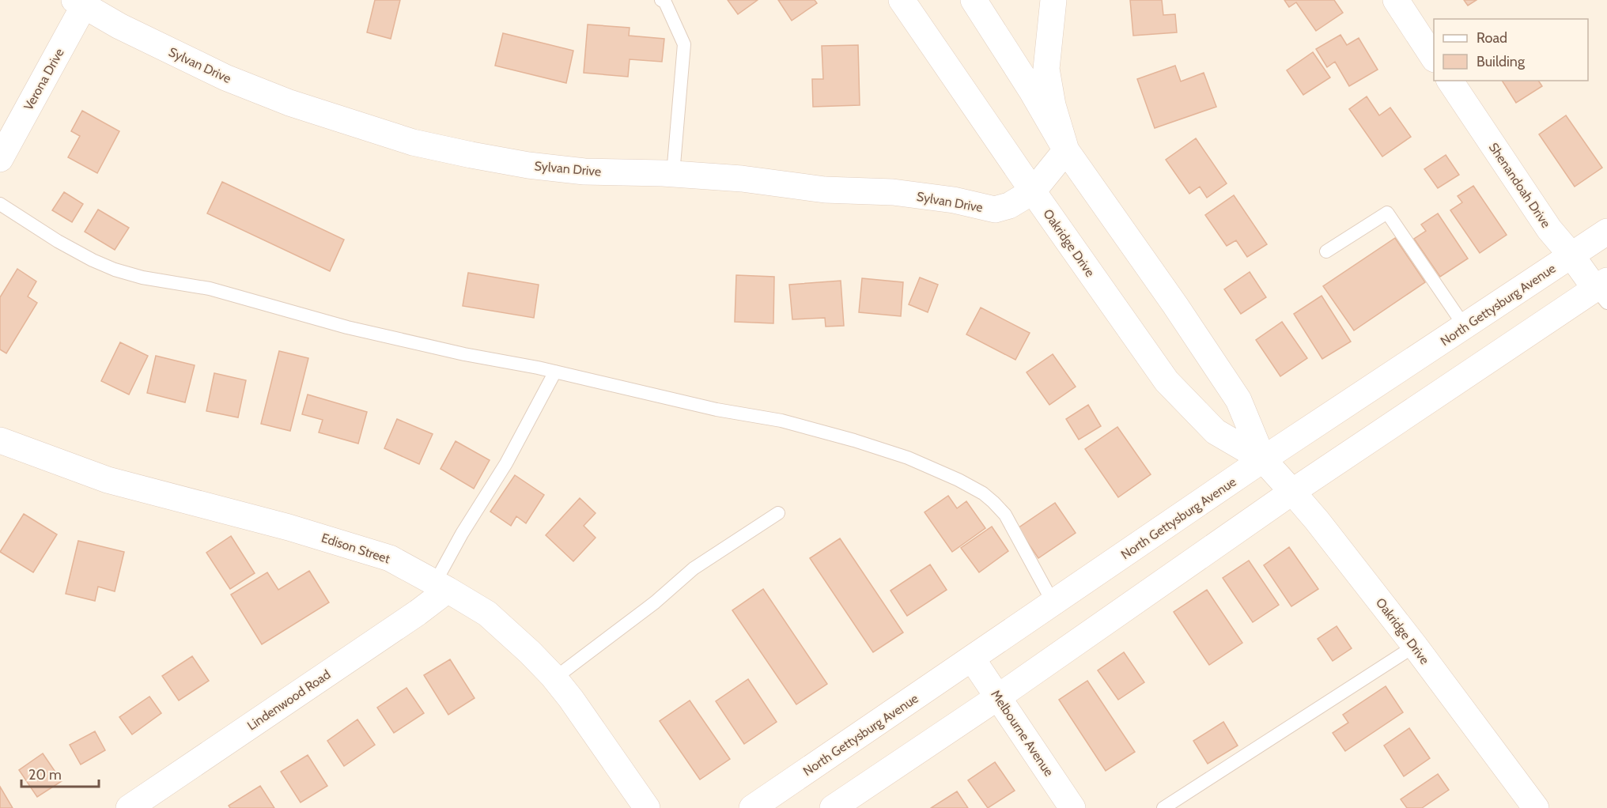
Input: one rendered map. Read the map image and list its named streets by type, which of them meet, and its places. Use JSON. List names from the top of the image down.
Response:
{
  "streets": {
    "street": [
      "Sylvan Drive",
      "Verona Drive",
      "Shenandoah Drive",
      "Oakridge Drive",
      "North Gettysburg Avenue",
      "Edison Street",
      "Lindenwood Road",
      "Melbourne Avenue"
    ]
  },
  "crossings": [
    ["Sylvan Drive", "Verona Drive"],
    ["Sylvan Drive", "Oakridge Drive"],
    ["Shenandoah Drive", "North Gettysburg Avenue"],
    ["Oakridge Drive", "North Gettysburg Avenue"],
    ["North Gettysburg Avenue", "Melbourne Avenue"],
    ["Edison Street", "Lindenwood Road"]
  ],
  "legend": ["Road", "Building"],
  "scale_bar": "20 m"
}
